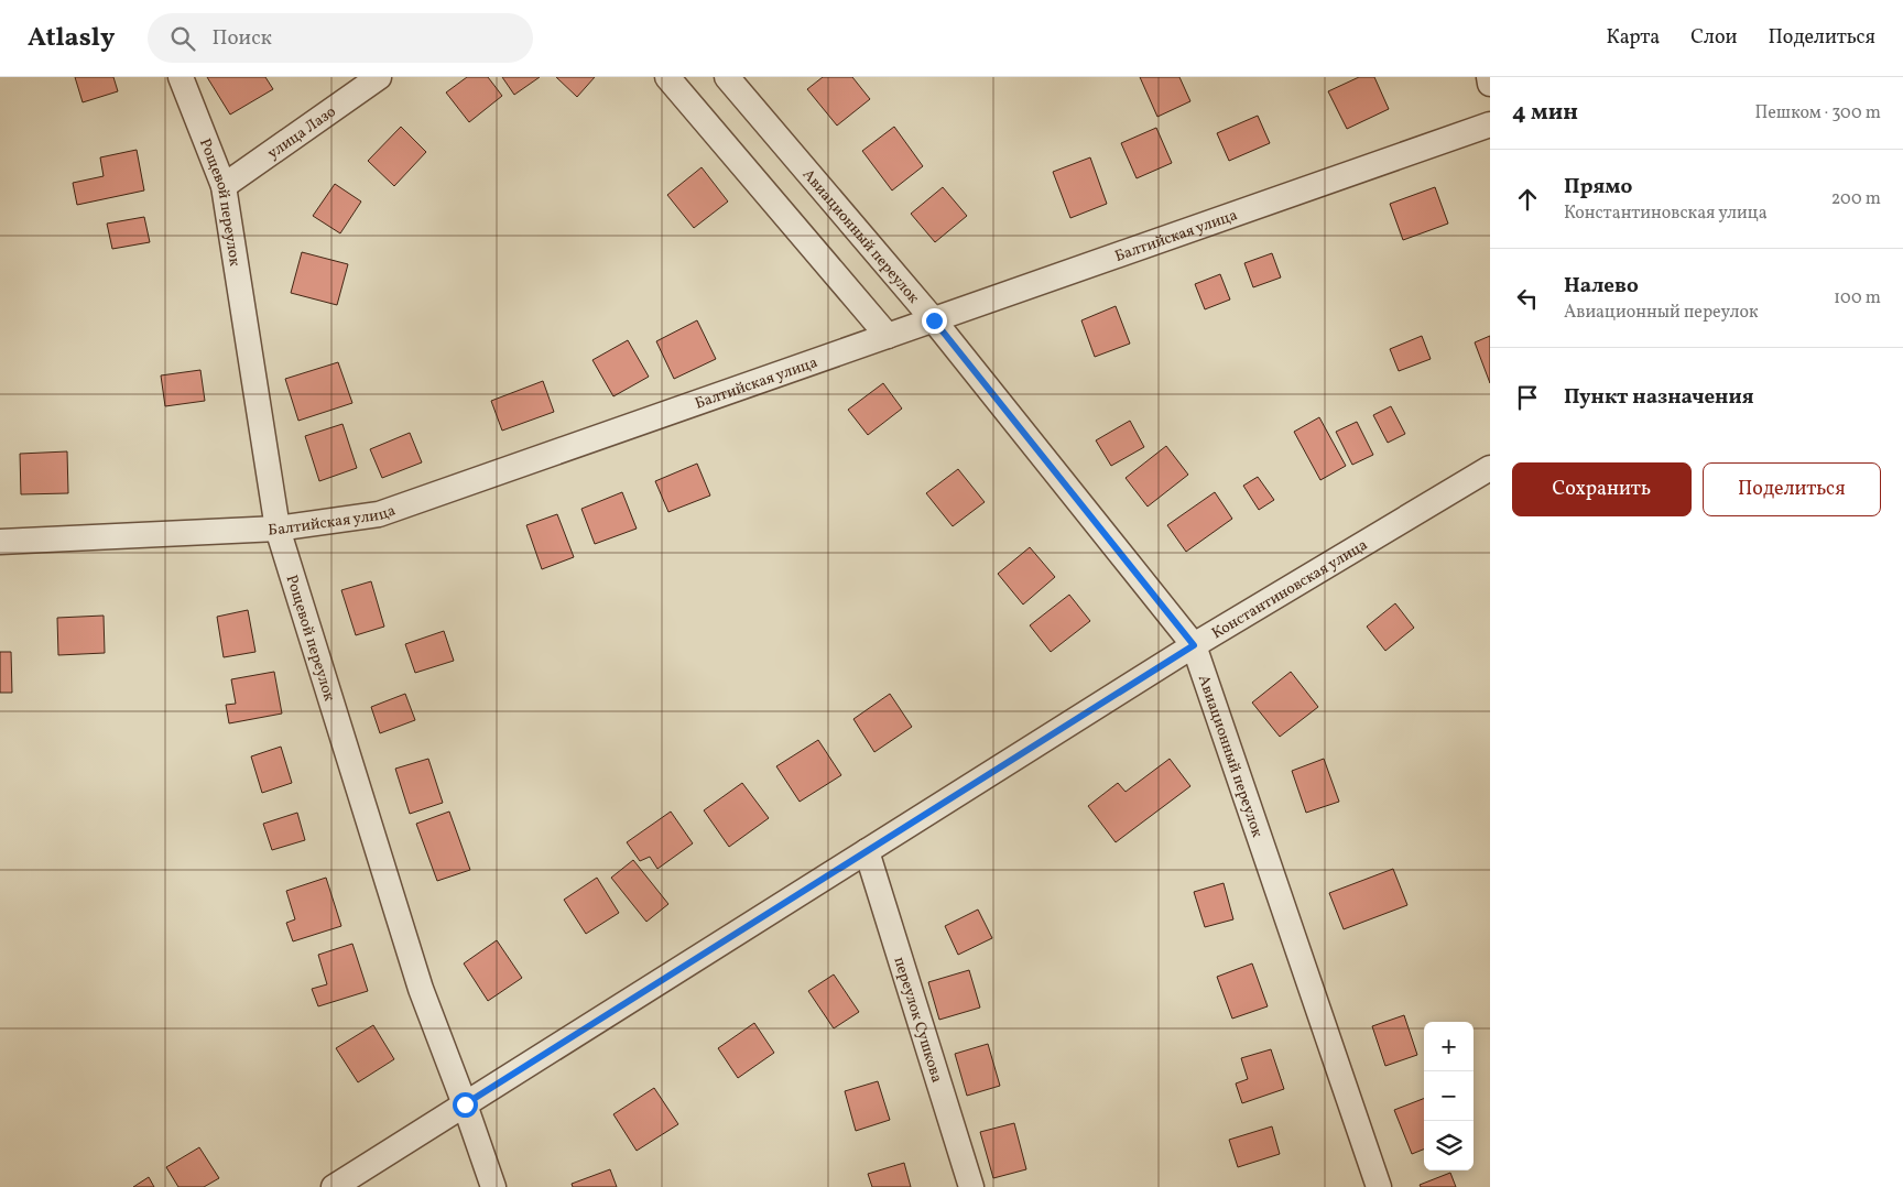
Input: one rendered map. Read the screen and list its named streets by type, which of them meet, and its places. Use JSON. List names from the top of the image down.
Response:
{
  "streets": {
    "street": [
      "улица Лазо",
      "Рощевой переулок",
      "Авиационный переулок",
      "Балтийская улица",
      "Константиновская улица",
      "переулок Сушкова"
    ]
  },
  "crossings": [
    ["улица Лазо", "Рощевой переулок"],
    ["Рощевой переулок", "Балтийская улица"],
    ["Рощевой переулок", "Константиновская улица"],
    ["Авиационный переулок", "Балтийская улица"],
    ["Авиационный переулок", "Константиновская улица"],
    ["Константиновская улица", "переулок Сушкова"]
  ],
  "page": {
    "header": "Atlasly",
    "search": "Поиск",
    "nav": ["Карта", "Слои", "Поделиться"],
    "heading": ["4 мин", "Пешком · 300 m"],
    "list": [
      ["Прямо", "Константиновская улица", "200 m"],
      ["Налево", "Авиационный переулок", "100 m"],
      "Пункт назначения"
    ],
    "buttons": ["Сохранить", "Поделиться"],
    "map_buttons": ["+", "−"]
  }
}
